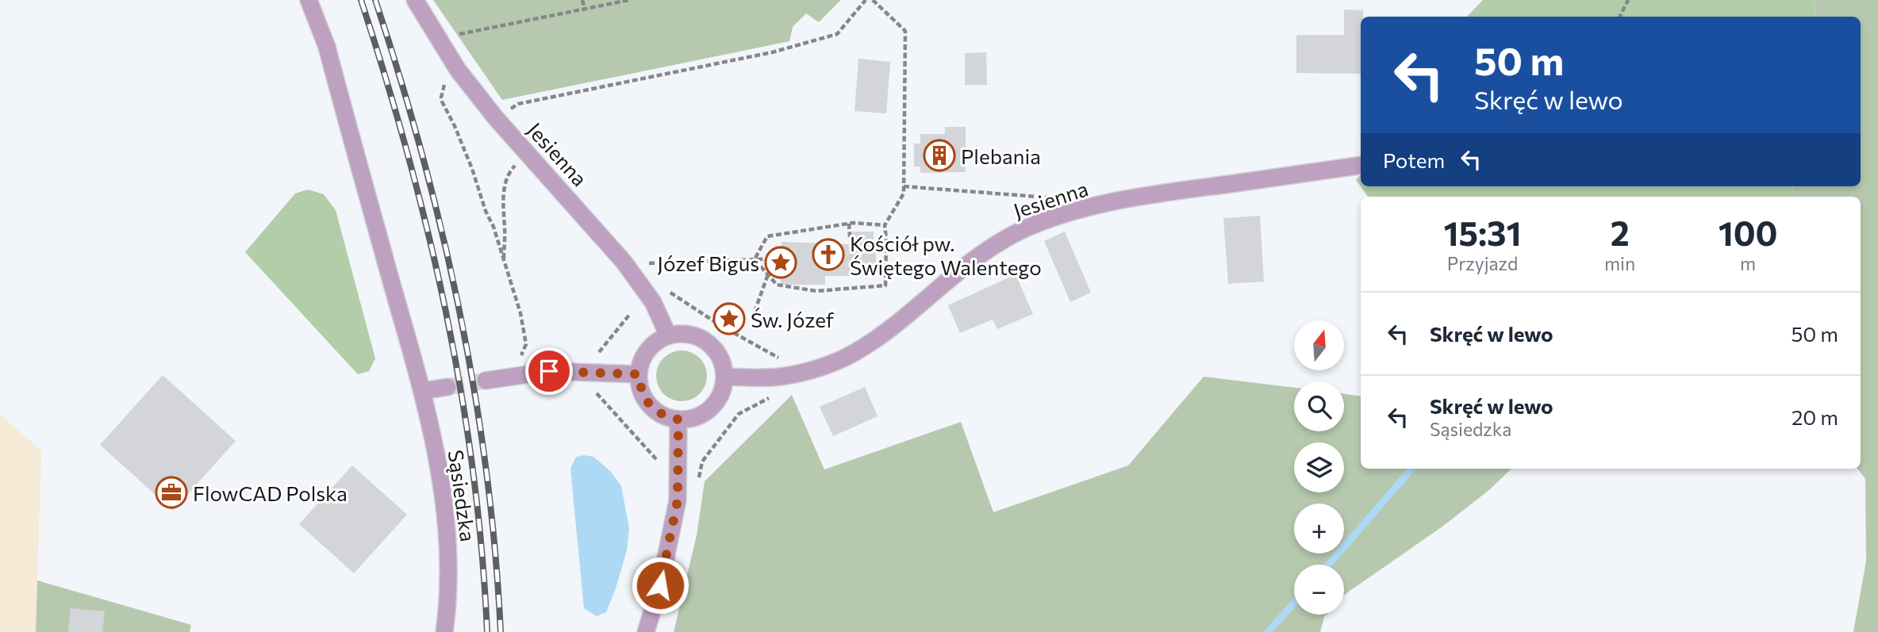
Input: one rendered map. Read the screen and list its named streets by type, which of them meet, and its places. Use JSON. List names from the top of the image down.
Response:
{
  "streets": {
    "street": ["Jesienna", "Sąsiedzka"]
  },
  "places": {
    "building": ["Plebania"],
    "church": ["Kościół pw. Świętego Walentego"],
    "place": ["Józef Bigus", "Św. Józef"],
    "office": ["FlowCAD Polska"]
  },
  "north": "top",
  "page": {
    "turn": ["50 m", "Skręć w lewo"],
    "then": "Potem",
    "eta": [
      "15:31",
      "Przyjazd",
      "2",
      "min",
      "100",
      "m"
    ],
    "list": [
      {
        "name": "Skręć w lewo",
        "value": "50 m"
      },
      {
        "name": "Skręć w lewo",
        "note": "Sąsiedzka",
        "value": "20 m"
      }
    ],
    "map_buttons": ["+", "−"]
  }
}
